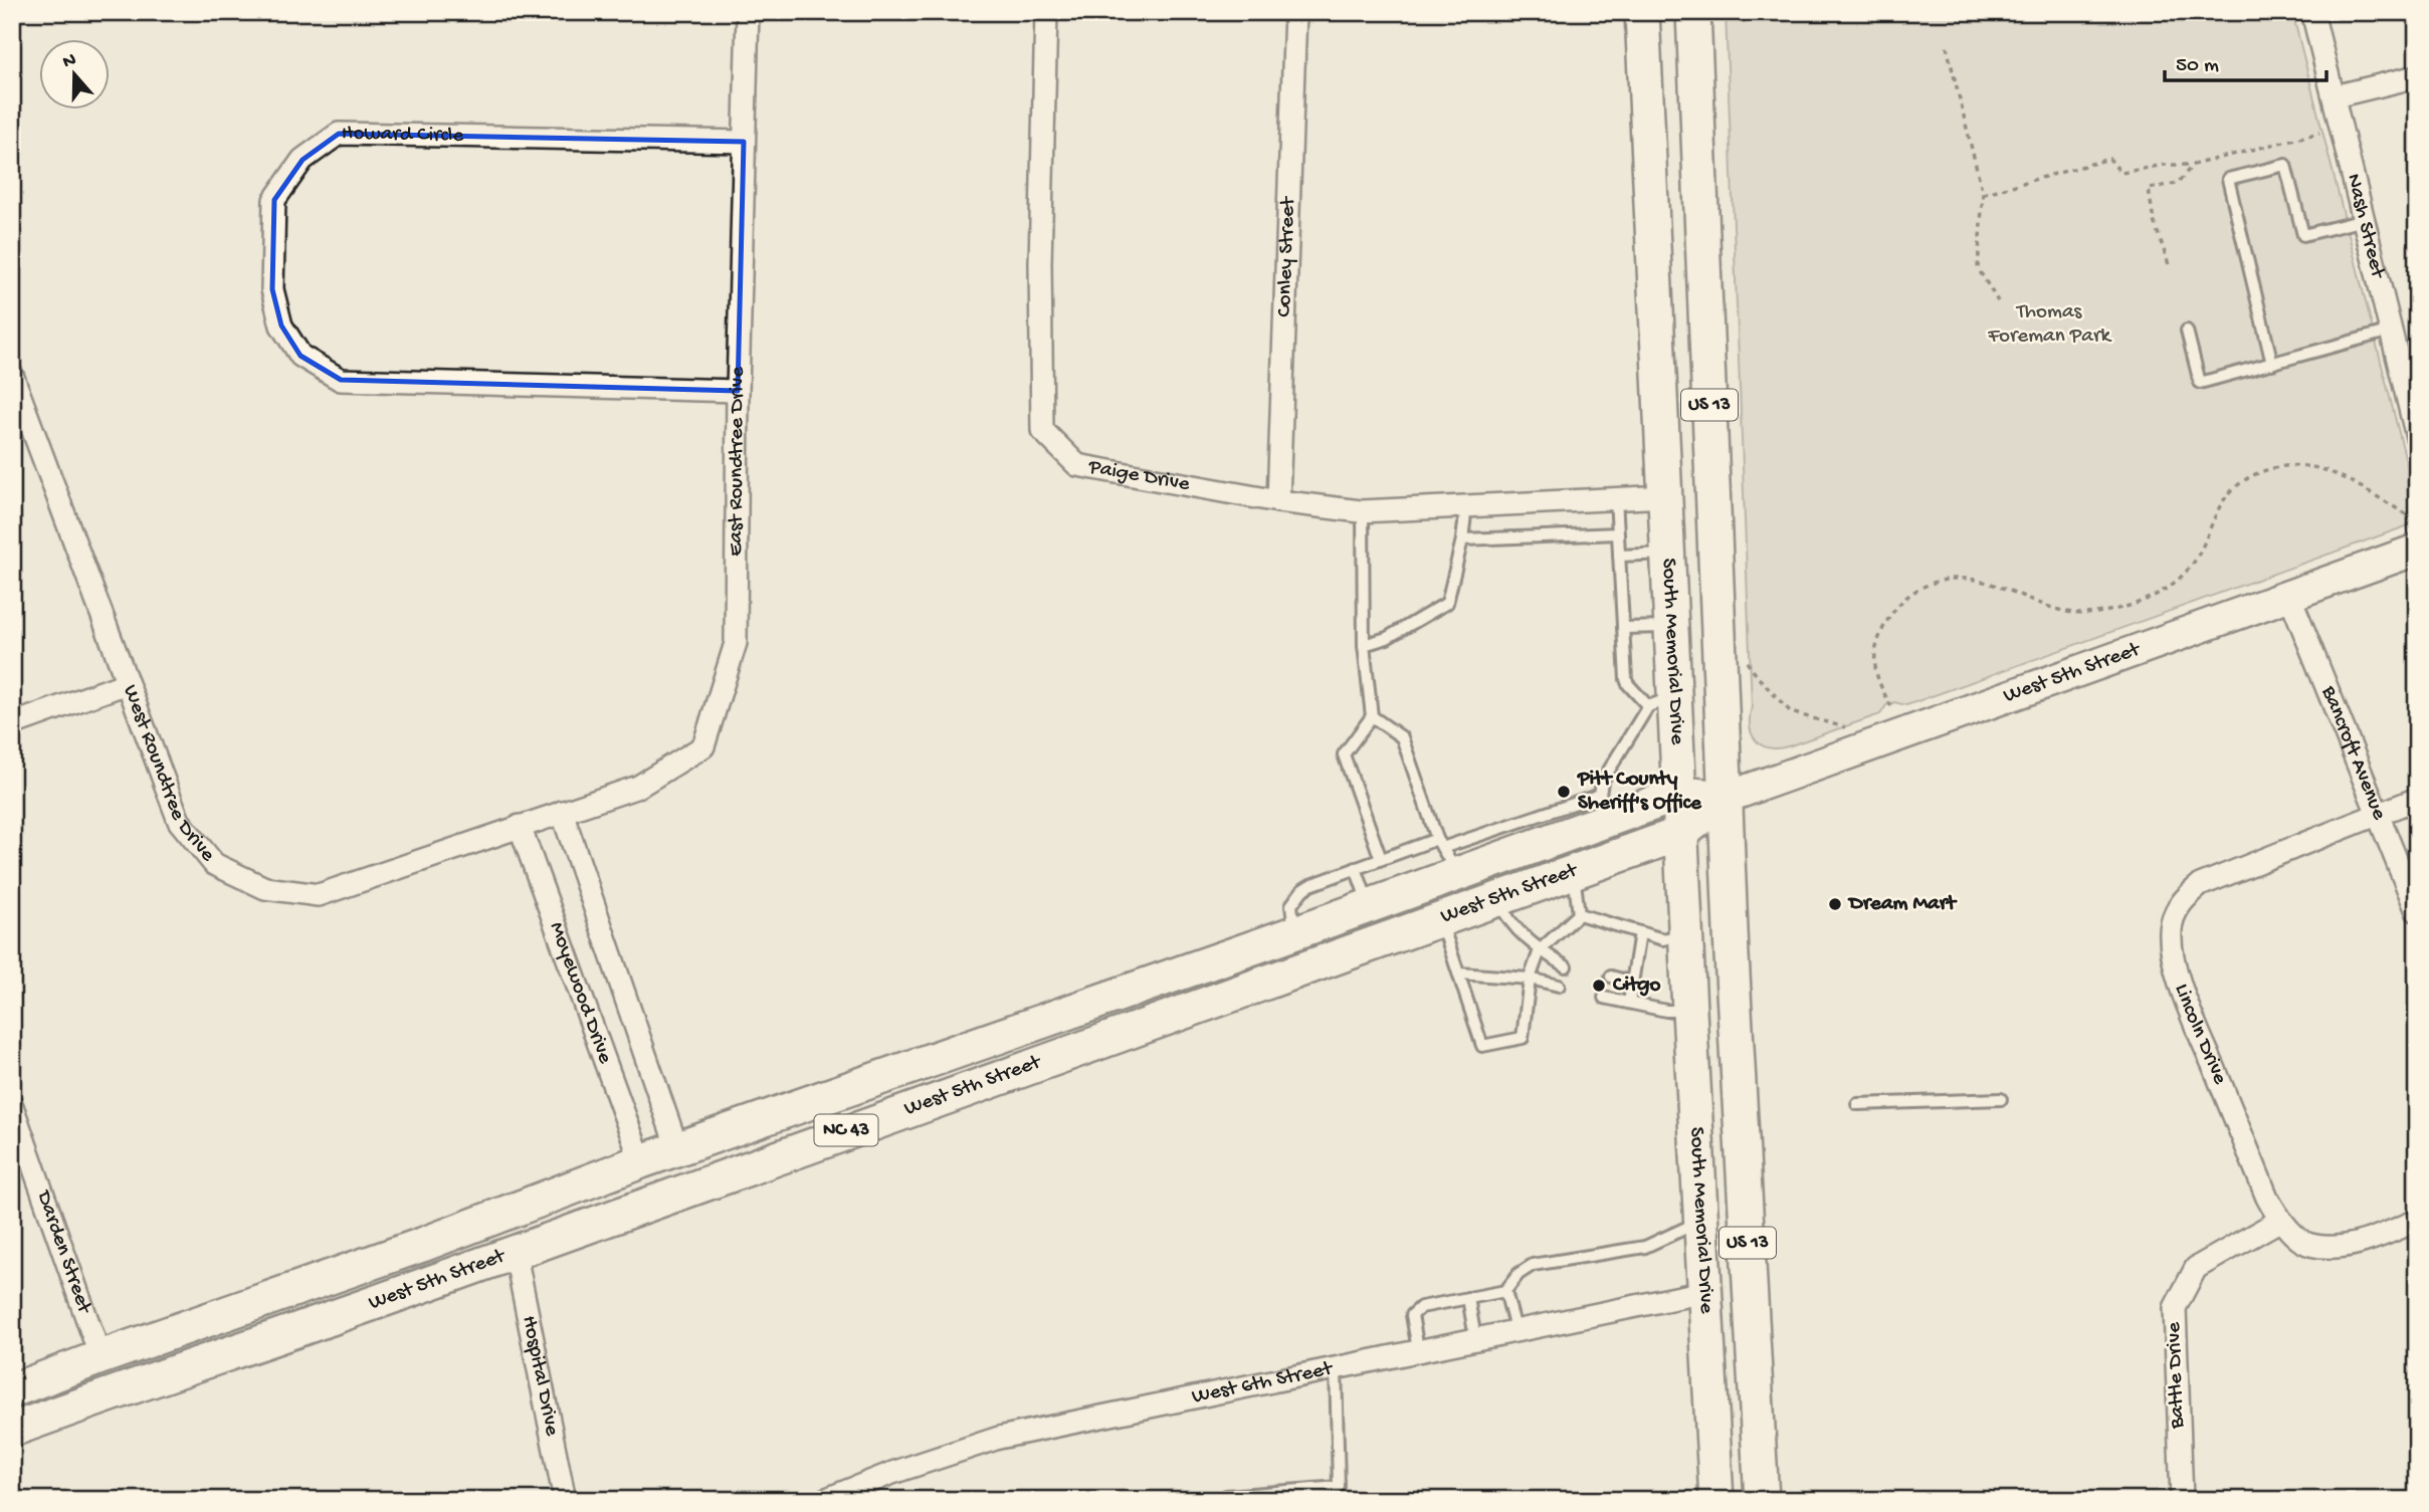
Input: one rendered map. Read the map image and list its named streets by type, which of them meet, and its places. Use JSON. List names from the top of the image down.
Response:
{
  "streets": {
    "main road": [
      "US 13",
      "South Memorial Drive",
      "West 5th Street",
      "NC 43"
    ],
    "street": [
      "Howard Circle",
      "Nash Street",
      "Conley Street",
      "East Roundtree Drive",
      "Paige Drive",
      "Bancroft Avenue",
      "West Roundtree Drive",
      "Moyewood Drive",
      "Lincoln Drive",
      "Darden Street",
      "Hospital Drive",
      "Battle Drive",
      "West 6th Street"
    ]
  },
  "crossings": [
    ["Howard Circle", "East Roundtree Drive"],
    ["Conley Street", "Paige Drive"],
    ["US 13", "West 5th Street"],
    ["East Roundtree Drive", "West Roundtree Drive"],
    ["East Roundtree Drive", "Moyewood Drive"],
    ["Paige Drive", "South Memorial Drive"],
    ["South Memorial Drive", "West 5th Street"],
    ["South Memorial Drive", "West 6th Street"],
    ["West 5th Street", "Bancroft Avenue"],
    ["West 5th Street", "Moyewood Drive"],
    ["West 5th Street", "Darden Street"],
    ["West 5th Street", "Hospital Drive"],
    ["Bancroft Avenue", "Lincoln Drive"],
    ["West Roundtree Drive", "Moyewood Drive"],
    ["Lincoln Drive", "Battle Drive"]
  ],
  "parks": ["Thomas Foreman Park"],
  "places": ["Pitt County Sheriff's Office", "Dream Mart", "Citgo"],
  "scale_bar": "50 m",
  "north": "top"
}
